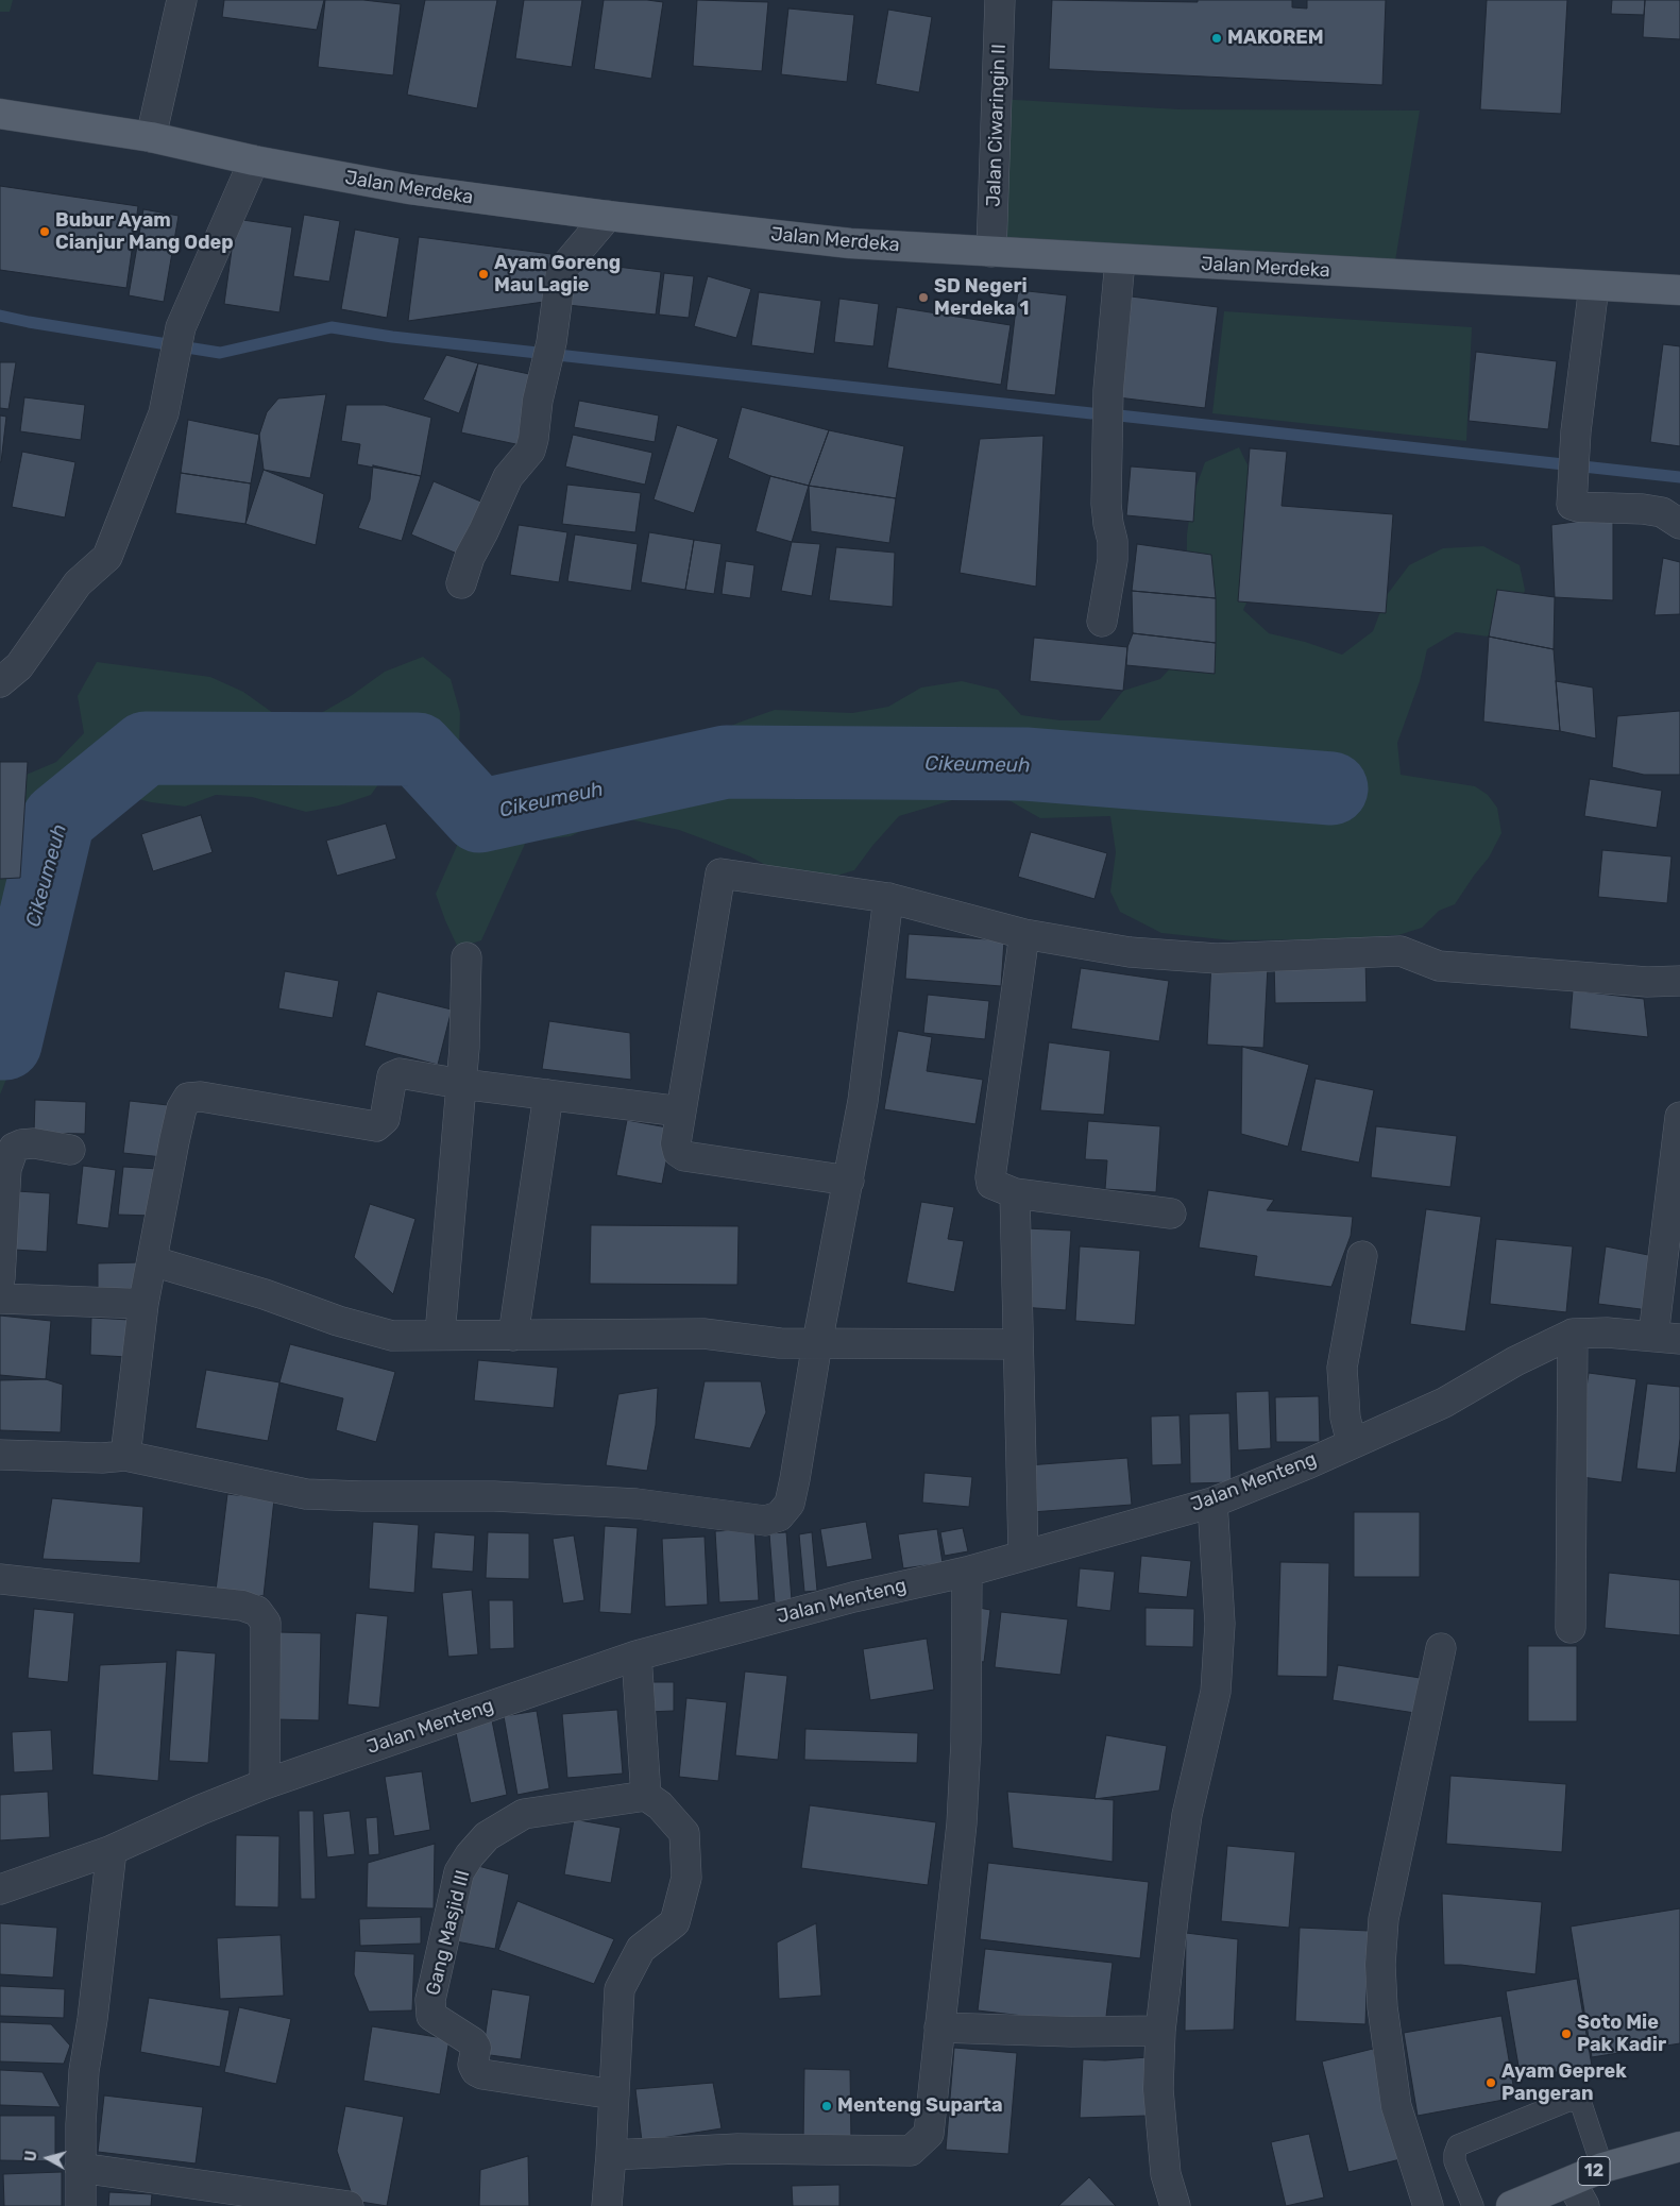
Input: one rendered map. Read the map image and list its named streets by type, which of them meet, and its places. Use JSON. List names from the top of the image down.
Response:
{
  "streets": {
    "main road": ["Jalan Merdeka", "12"],
    "street": ["Jalan Ciwaringin II", "Jalan Menteng", "Gang Masjid III"]
  },
  "crossings": [
    ["Jalan Ciwaringin II", "Jalan Merdeka"]
  ],
  "water": ["Cikeumeuh"],
  "places": [
    "MAKOREM",
    "Bubur Ayam Cianjur Mang Odep",
    "Ayam Goreng Mau Lagie",
    "SD Negeri Merdeka 1",
    "Soto Mie Pak Kadir",
    "Ayam Geprek Pangeran",
    "Menteng Suparta"
  ],
  "north": "left"
}
